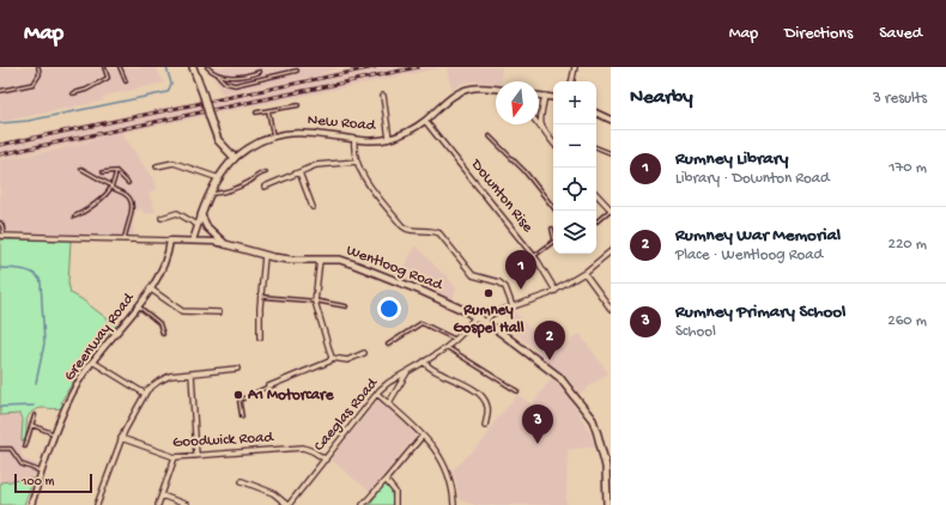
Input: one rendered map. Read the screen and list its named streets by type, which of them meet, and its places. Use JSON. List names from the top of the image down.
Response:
{
  "streets": {
    "main road": ["New Road", "Wentloog Road"],
    "street": [
      "Downton Rise",
      "Greenway Road",
      "Caeglas Road",
      "Goodwick Road"
    ]
  },
  "crossings": [
    ["New Road", "Downton Rise"],
    ["New Road", "Wentloog Road"],
    ["Wentloog Road", "Greenway Road"],
    ["Wentloog Road", "Caeglas Road"],
    ["Caeglas Road", "Goodwick Road"]
  ],
  "places": ["Rumney Gospel Hall", "A1 Motorcare"],
  "scale_bar": "100 m",
  "north": "bottom",
  "page": {
    "header": "Map",
    "nav": ["Map", "Directions", "Saved"],
    "heading": ["Nearby", "3 results"],
    "map_buttons": ["+", "−"],
    "list": [
      {
        "mark": "1",
        "name": "Rumney Library",
        "note": "Library · Downton Road",
        "value": "170 m"
      },
      {
        "mark": "2",
        "name": "Rumney War Memorial",
        "note": "Place · Wentloog Road",
        "value": "220 m"
      },
      {
        "mark": "3",
        "name": "Rumney Primary School",
        "note": "School",
        "value": "260 m"
      }
    ],
    "pins": ["1", "2", "3"],
    "scale": "100 m"
  }
}
